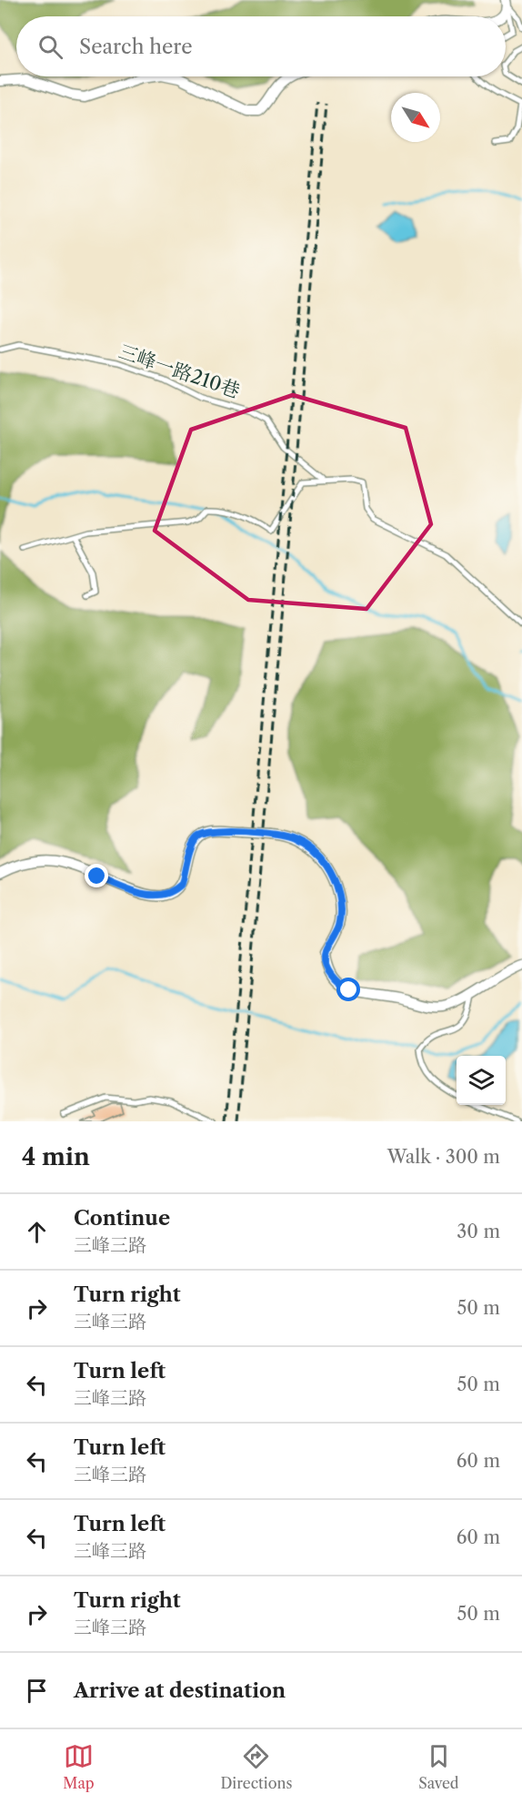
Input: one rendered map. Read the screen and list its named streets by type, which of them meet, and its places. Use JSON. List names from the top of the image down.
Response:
{
  "streets": {
    "lane": ["三峰一路210巷"]
  },
  "north": "bottom right",
  "page": {
    "search": "Search here",
    "heading": ["4 min", "Walk · 300 m"],
    "list": [
      ["Continue", "三峰三路", "30 m"],
      ["Turn right", "三峰三路", "50 m"],
      ["Turn left", "三峰三路", "50 m"],
      ["Turn left", "三峰三路", "60 m"],
      ["Turn left", "三峰三路", "60 m"],
      ["Turn right", "三峰三路", "50 m"],
      "Arrive at destination"
    ],
    "nav": ["Map", "Directions", "Saved"]
  }
}
